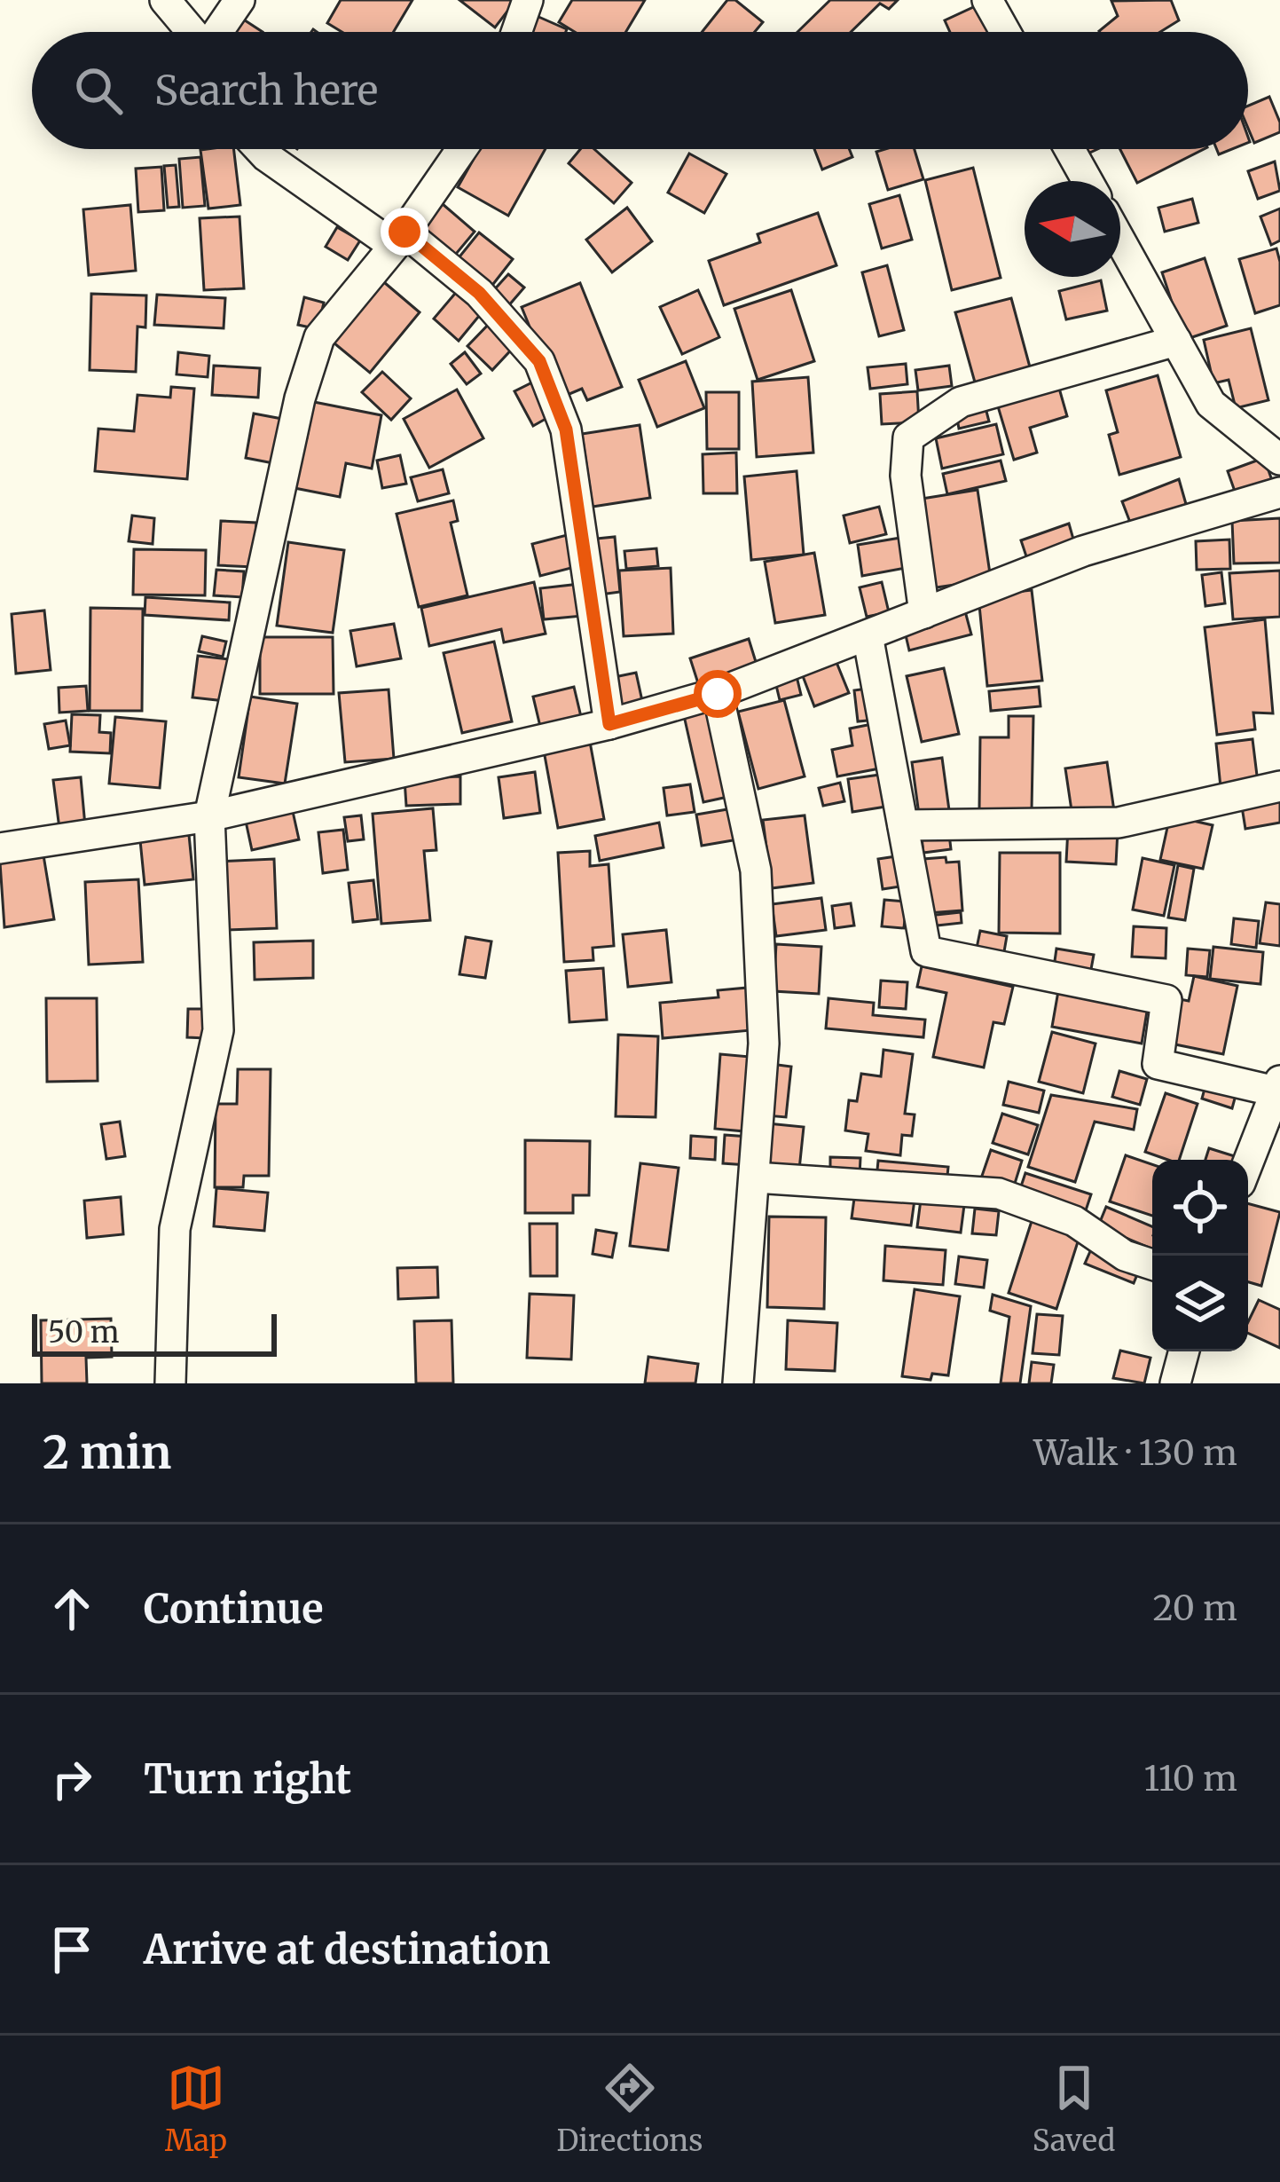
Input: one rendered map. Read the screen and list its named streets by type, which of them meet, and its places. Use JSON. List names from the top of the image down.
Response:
{
  "scale_bar": "50 m",
  "north": "left",
  "page": {
    "search": "Search here",
    "scale": "50 m",
    "heading": ["2 min", "Walk · 130 m"],
    "list": [
      ["Continue", "20 m"],
      ["Turn right", "110 m"],
      "Arrive at destination"
    ],
    "nav": ["Map", "Directions", "Saved"]
  }
}
